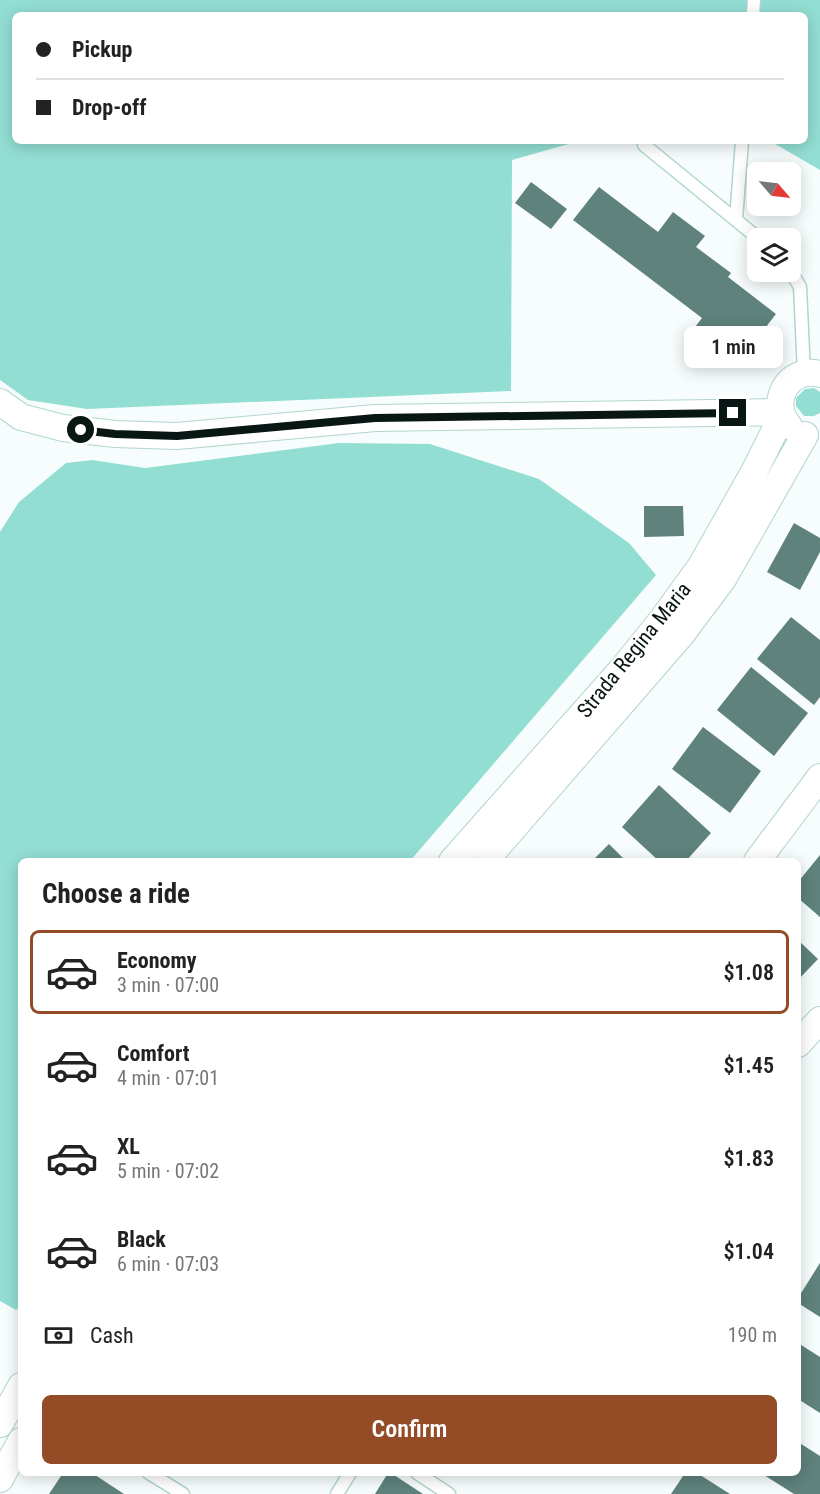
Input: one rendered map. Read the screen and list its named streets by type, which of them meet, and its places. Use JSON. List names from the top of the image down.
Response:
{
  "streets": {
    "street": ["Strada Regina Maria"]
  },
  "north": "bottom right",
  "page": {
    "banner": ["Pickup", "Drop-off"],
    "bubble": "1 min",
    "heading": "Choose a ride",
    "list": [
      {
        "name": "Economy",
        "note": "3 min · 07:00",
        "value": "$1.08"
      },
      {
        "name": "Comfort",
        "note": "4 min · 07:01",
        "value": "$1.45"
      },
      {
        "name": "XL",
        "note": "5 min · 07:02",
        "value": "$1.83"
      },
      {
        "name": "Black",
        "note": "6 min · 07:03",
        "value": "$1.04"
      }
    ],
    "pay": ["Cash", "190 m"],
    "buttons": "Confirm"
  }
}
